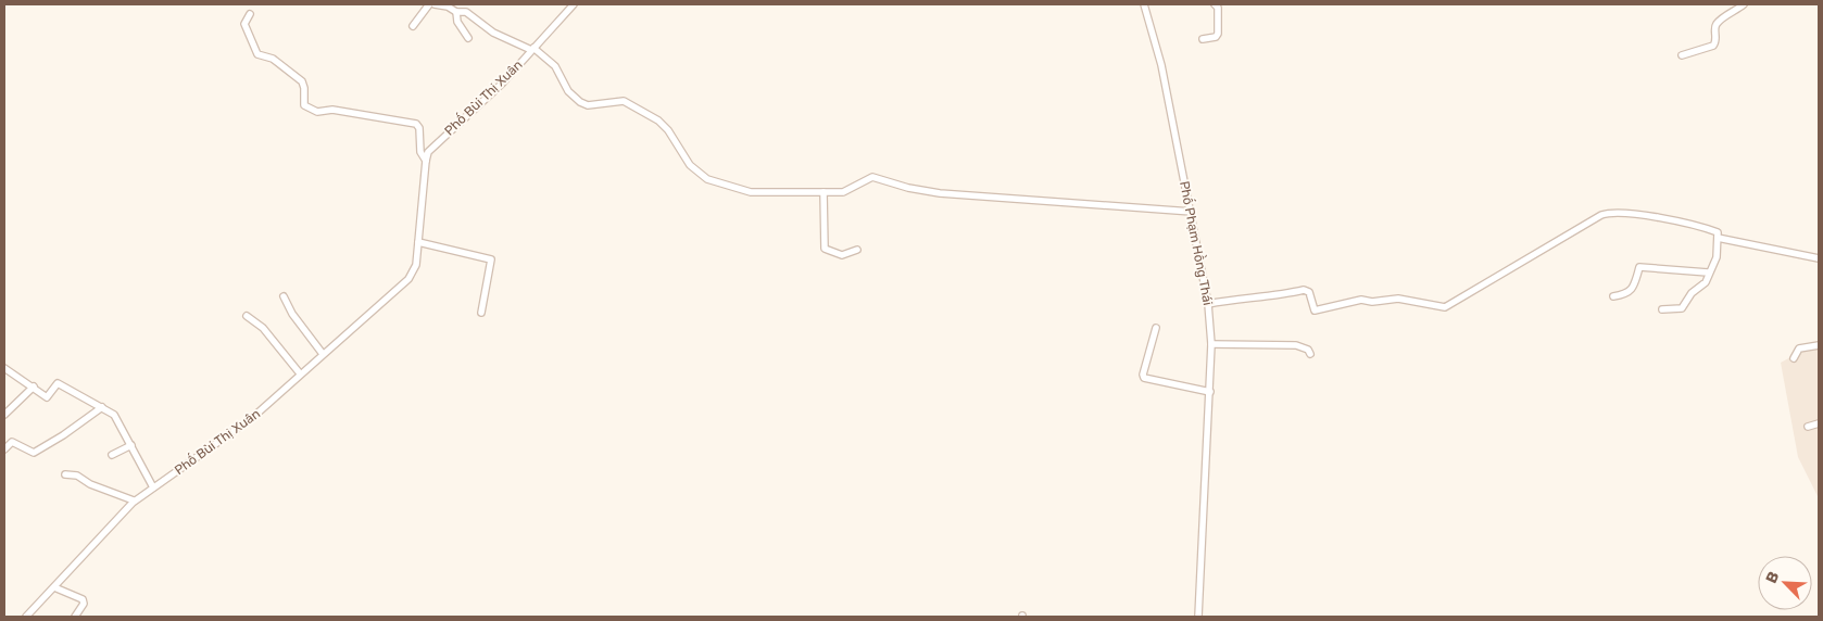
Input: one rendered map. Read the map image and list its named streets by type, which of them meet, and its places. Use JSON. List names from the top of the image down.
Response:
{
  "streets": {
    "street": ["Phố Bùi Thị Xuân", "Phố Phạm Hồng Thái"]
  },
  "north": "top left"
}
